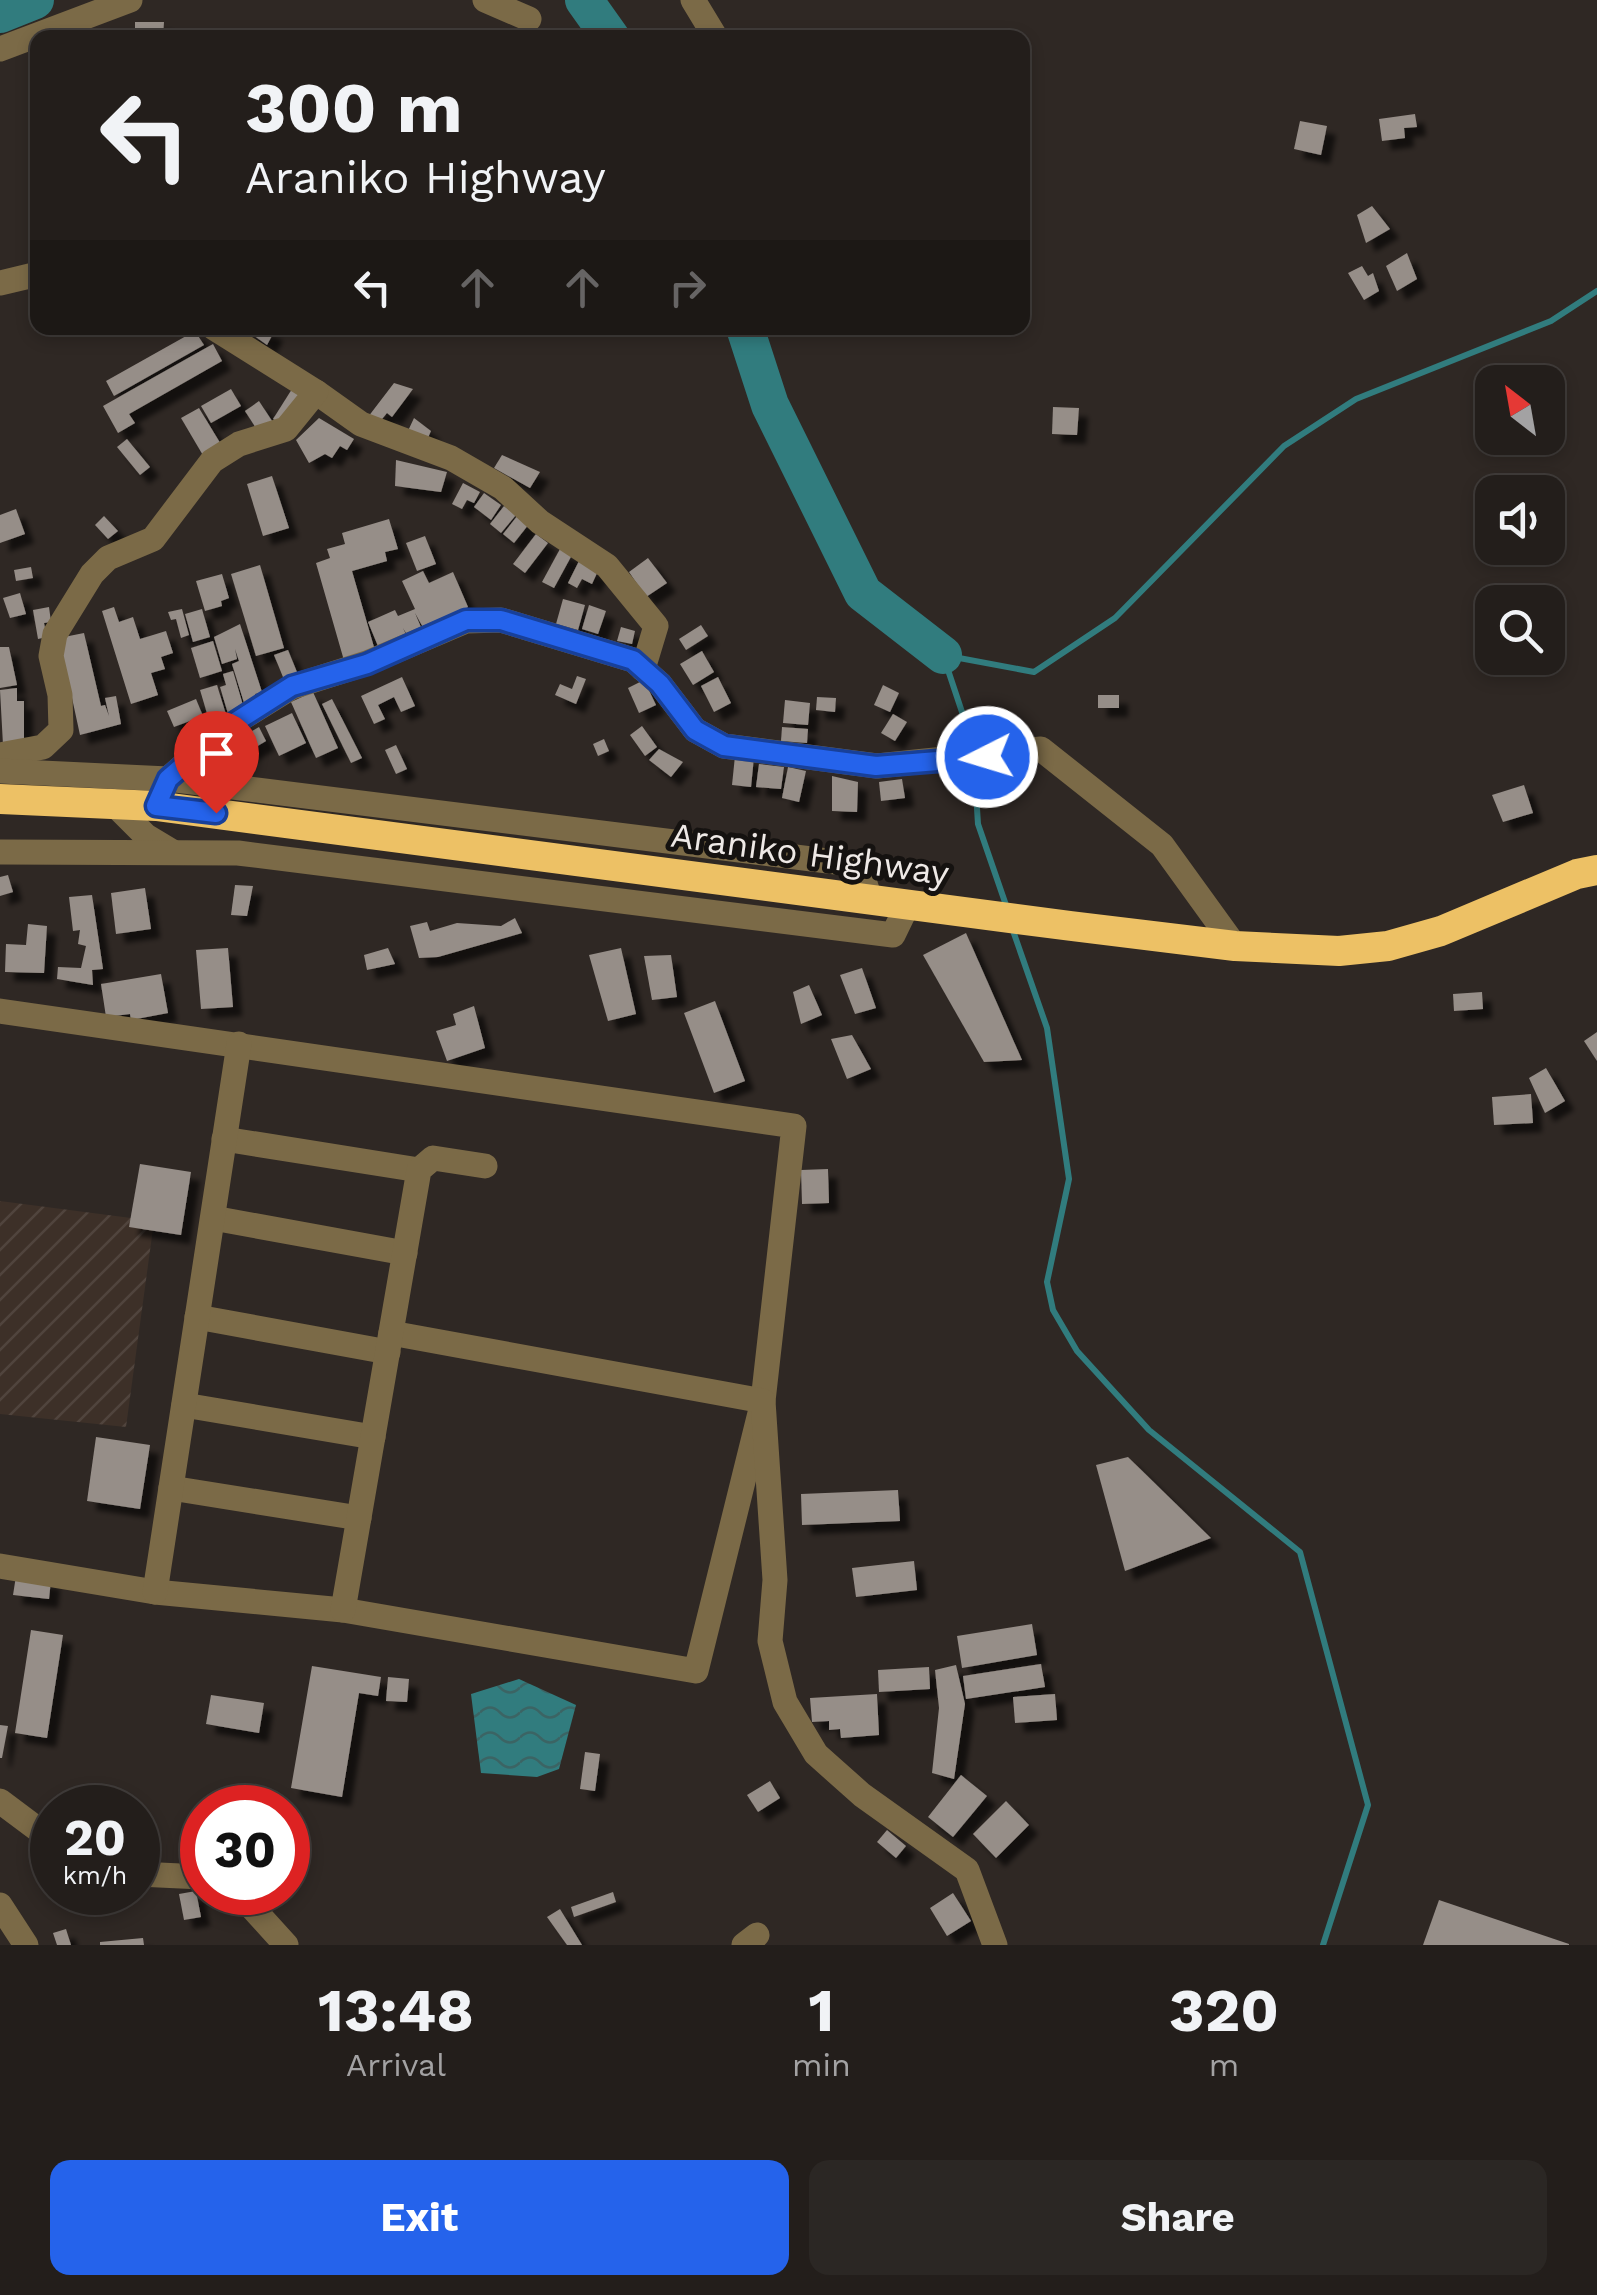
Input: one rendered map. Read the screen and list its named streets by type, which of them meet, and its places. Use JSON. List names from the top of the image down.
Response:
{
  "streets": {
    "highway": ["Araniko Highway"]
  },
  "north": "top left",
  "page": {
    "turn": ["300 m", "Araniko Highway"],
    "speed": "20 km/h",
    "limit": "30",
    "eta": [
      "13:48",
      "Arrival",
      "1",
      "min",
      "320",
      "m"
    ],
    "buttons": ["Exit", "Share"]
  }
}
